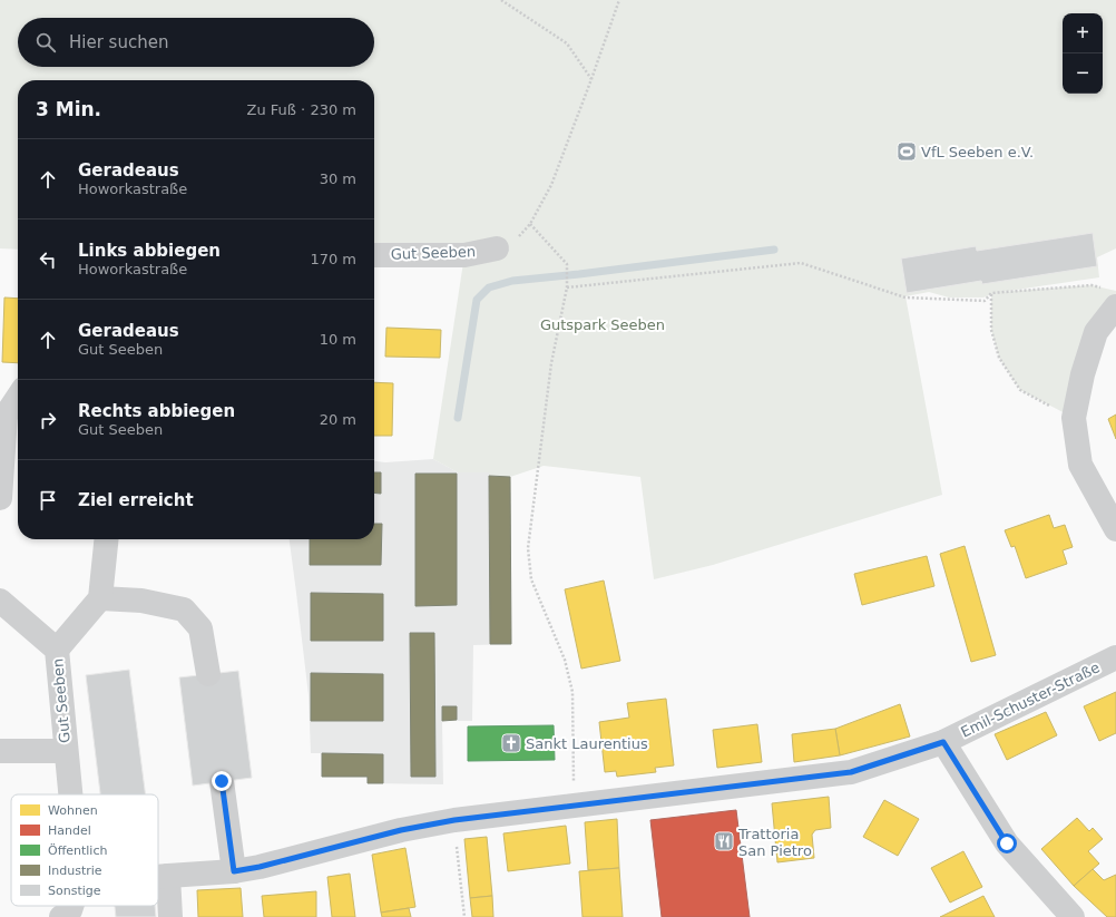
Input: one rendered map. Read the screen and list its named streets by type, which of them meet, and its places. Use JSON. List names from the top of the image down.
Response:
{
  "streets": {
    "street": ["Gut Seeben", "Emil-Schuster-Straße"]
  },
  "parks": ["Gutspark Seeben"],
  "places": {
    "sports": ["VfL Seeben e.V."],
    "church": ["Sankt Laurentius"],
    "restaurant": ["Trattoria San Pietro"]
  },
  "legend": [
    "Wohnen",
    "Handel",
    "Öffentlich",
    "Industrie",
    "Sonstige"
  ],
  "page": {
    "map_buttons": ["+", "−"],
    "search": "Hier suchen",
    "heading": ["3 Min.", "Zu Fuß · 230 m"],
    "list": [
      ["Geradeaus", "Howorkastraße", "30 m"],
      ["Links abbiegen", "Howorkastraße", "170 m"],
      ["Geradeaus", "Gut Seeben", "10 m"],
      ["Rechts abbiegen", "Gut Seeben", "20 m"],
      "Ziel erreicht"
    ]
  }
}
